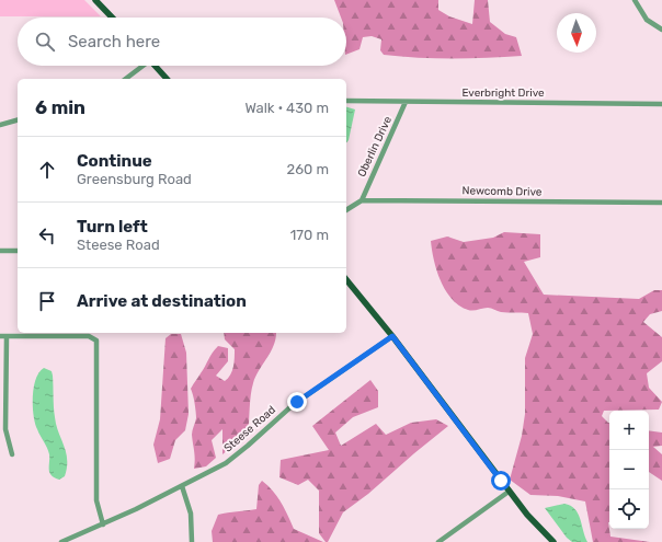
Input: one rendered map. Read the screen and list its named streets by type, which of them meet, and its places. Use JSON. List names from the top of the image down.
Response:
{
  "streets": {
    "street": [
      "Everbright Drive",
      "Oberlin Drive",
      "Newcomb Drive",
      "Steese Road"
    ]
  },
  "crossings": [
    ["Everbright Drive", "Oberlin Drive"],
    ["Oberlin Drive", "Newcomb Drive"]
  ],
  "north": "bottom",
  "page": {
    "search": "Search here",
    "heading": ["6 min", "Walk · 430 m"],
    "list": [
      ["Continue", "Greensburg Road", "260 m"],
      ["Turn left", "Steese Road", "170 m"],
      "Arrive at destination"
    ],
    "map_buttons": ["+", "−"]
  }
}
